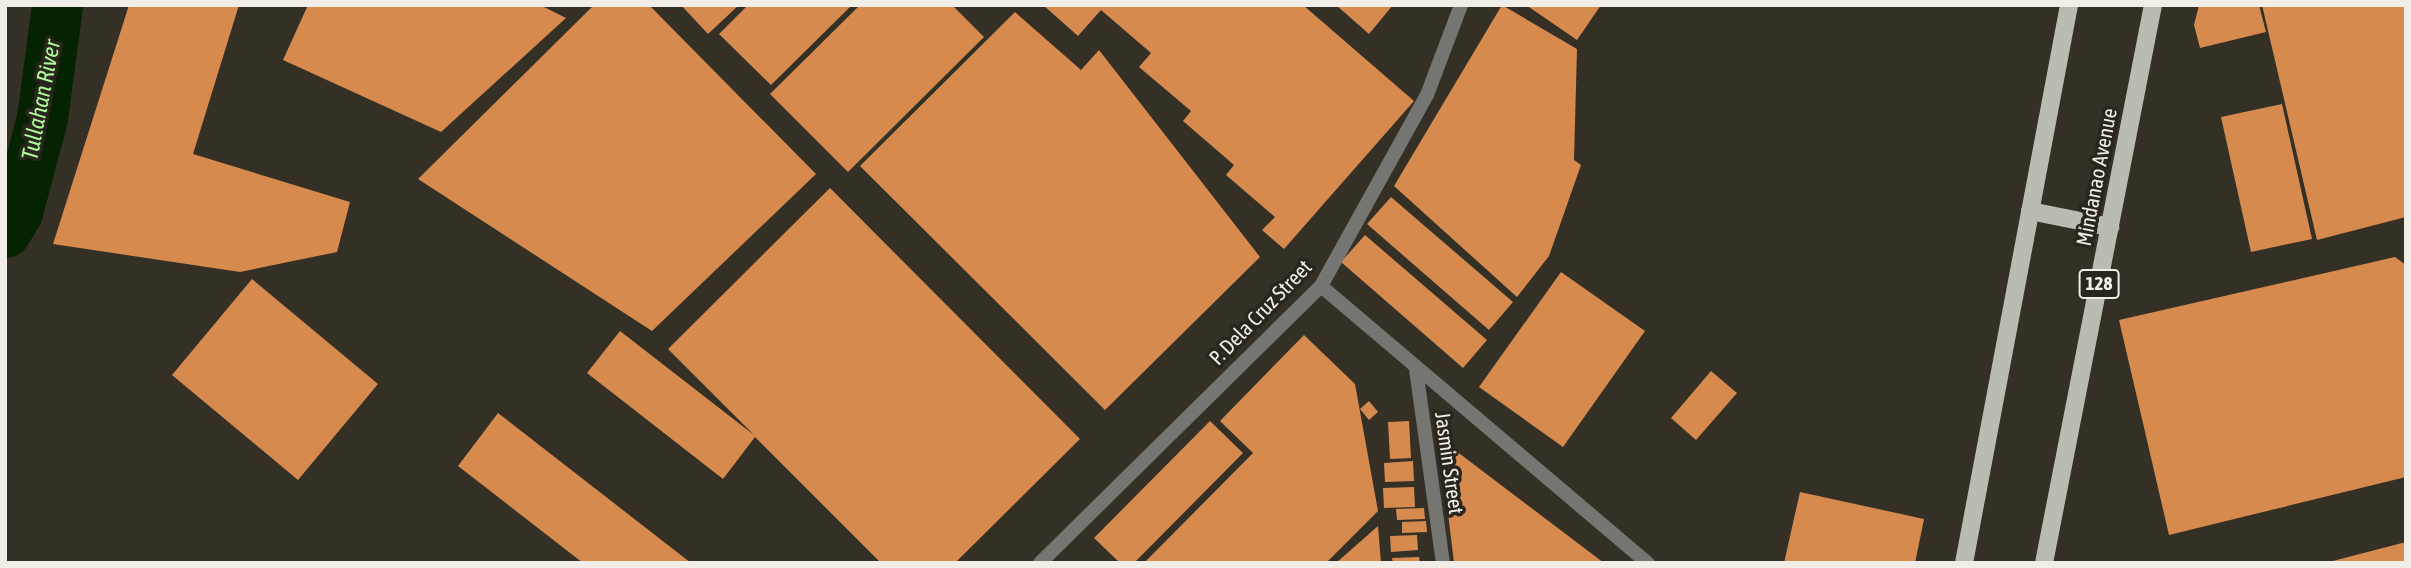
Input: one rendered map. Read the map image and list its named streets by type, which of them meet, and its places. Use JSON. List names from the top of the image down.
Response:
{
  "streets": {
    "main road": ["Mindanao Avenue", "128"],
    "street": ["P. Dela Cruz Street", "Jasmin Street"]
  },
  "water": ["Tullahan River"]
}
